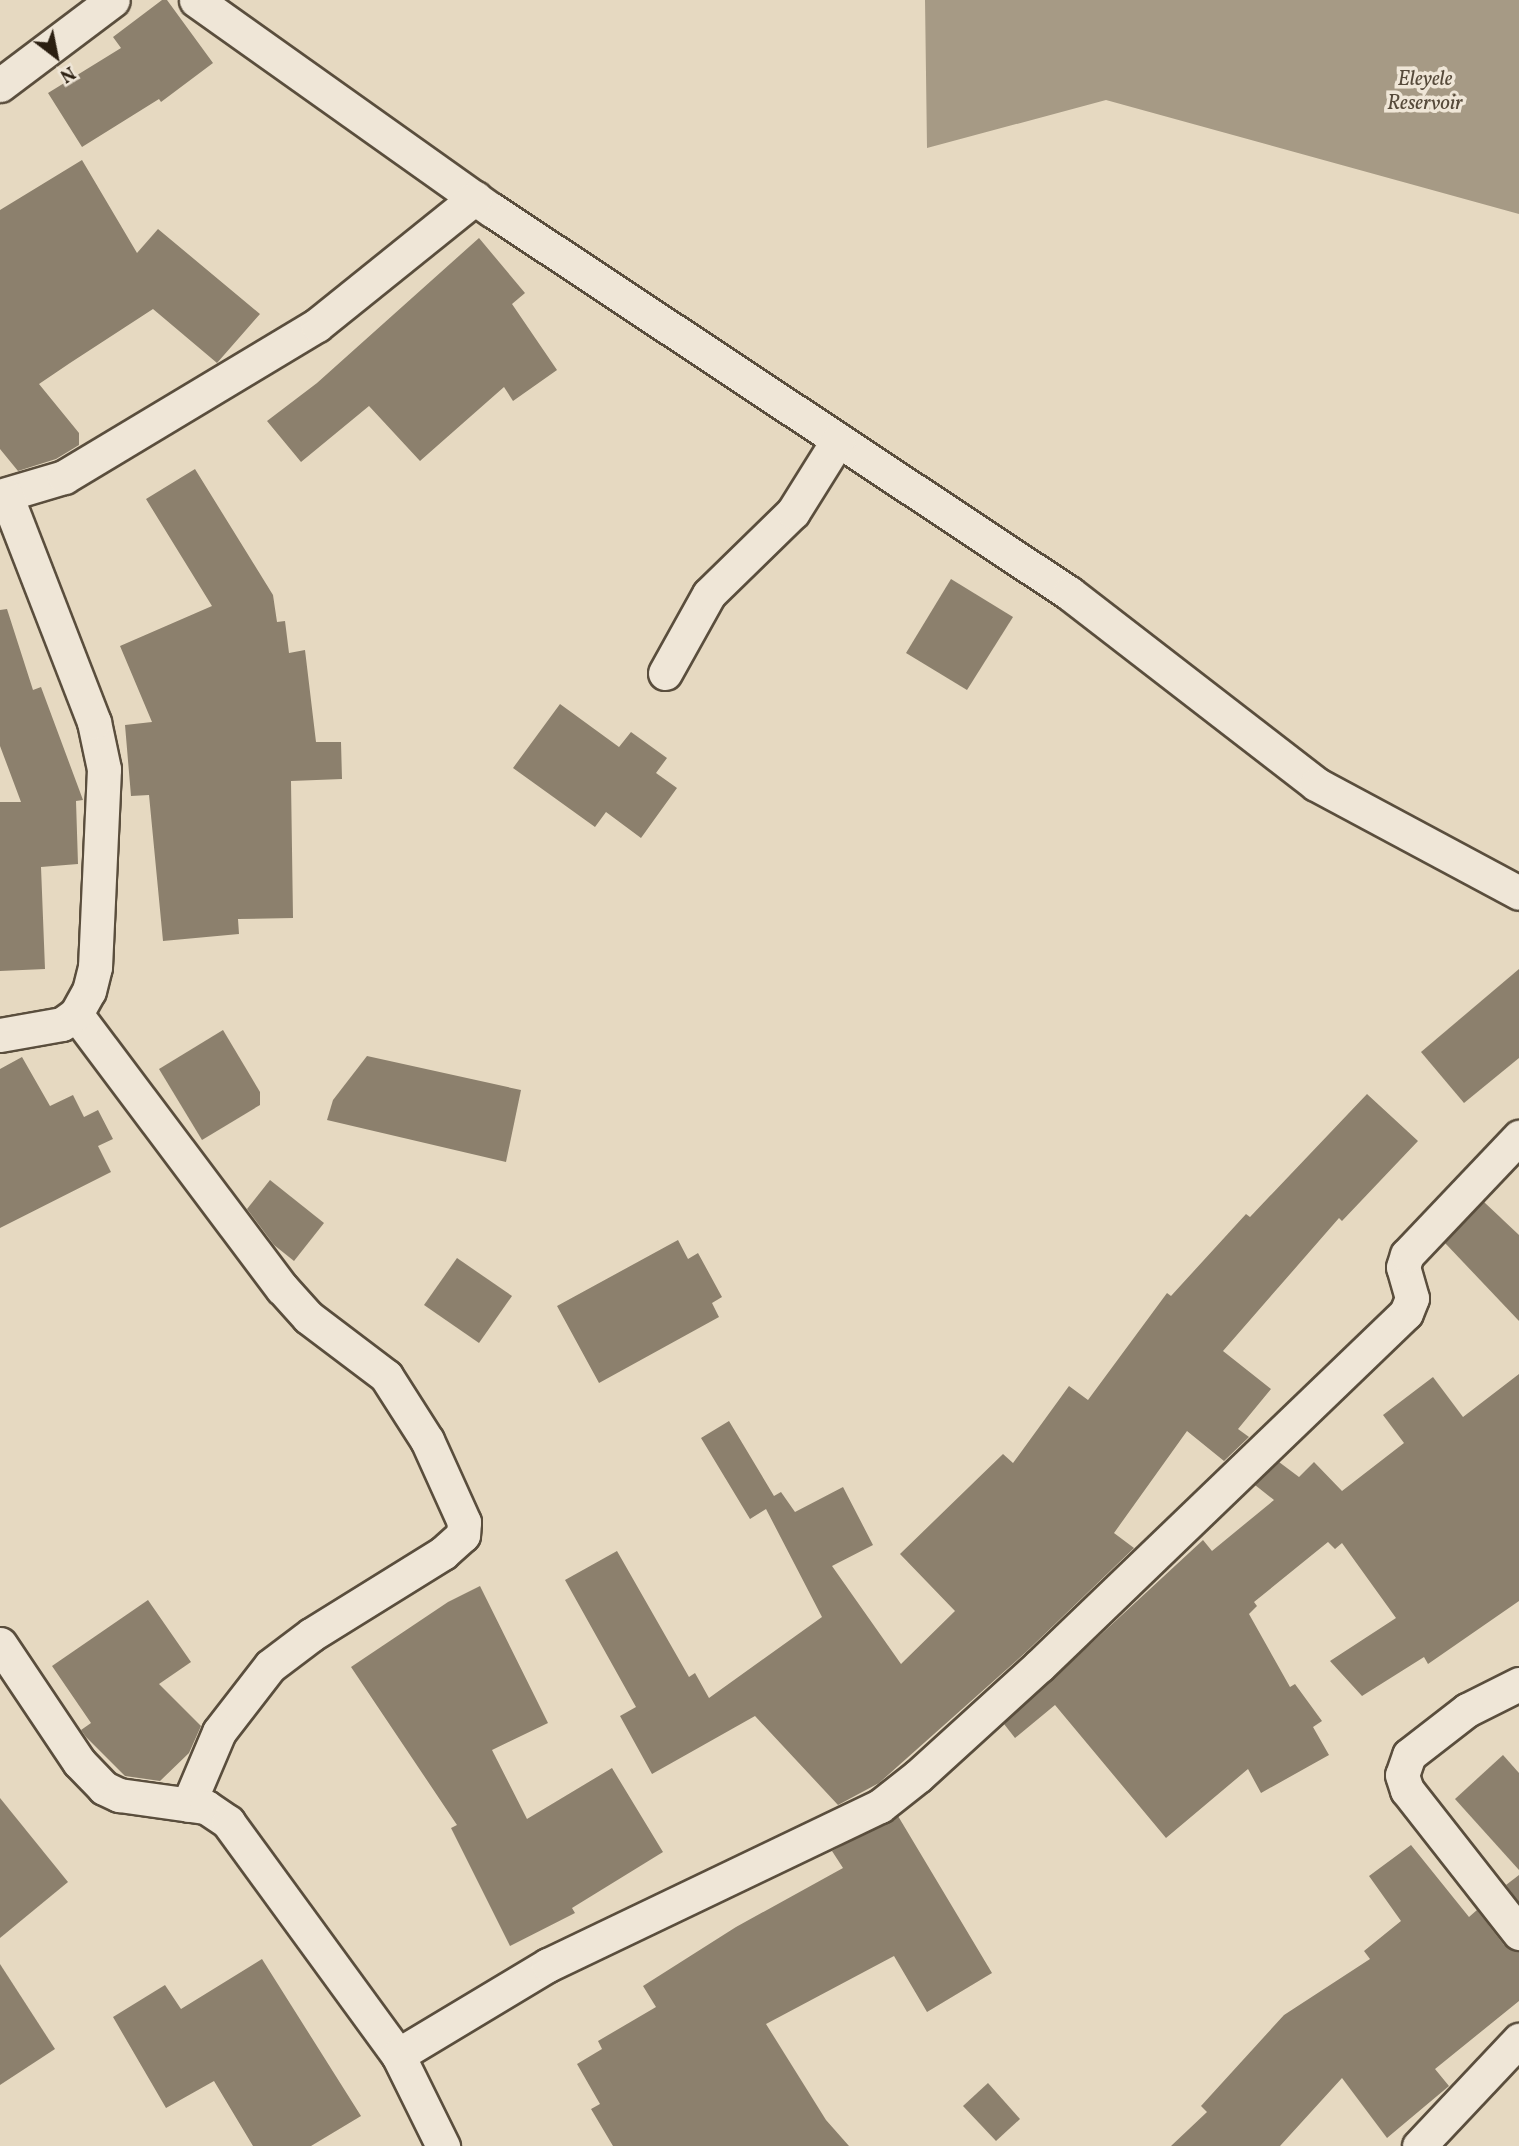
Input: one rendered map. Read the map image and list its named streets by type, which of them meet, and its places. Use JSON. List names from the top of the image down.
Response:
{
  "water": ["Eleyele Reservoir"],
  "north": "bottom right"
}
